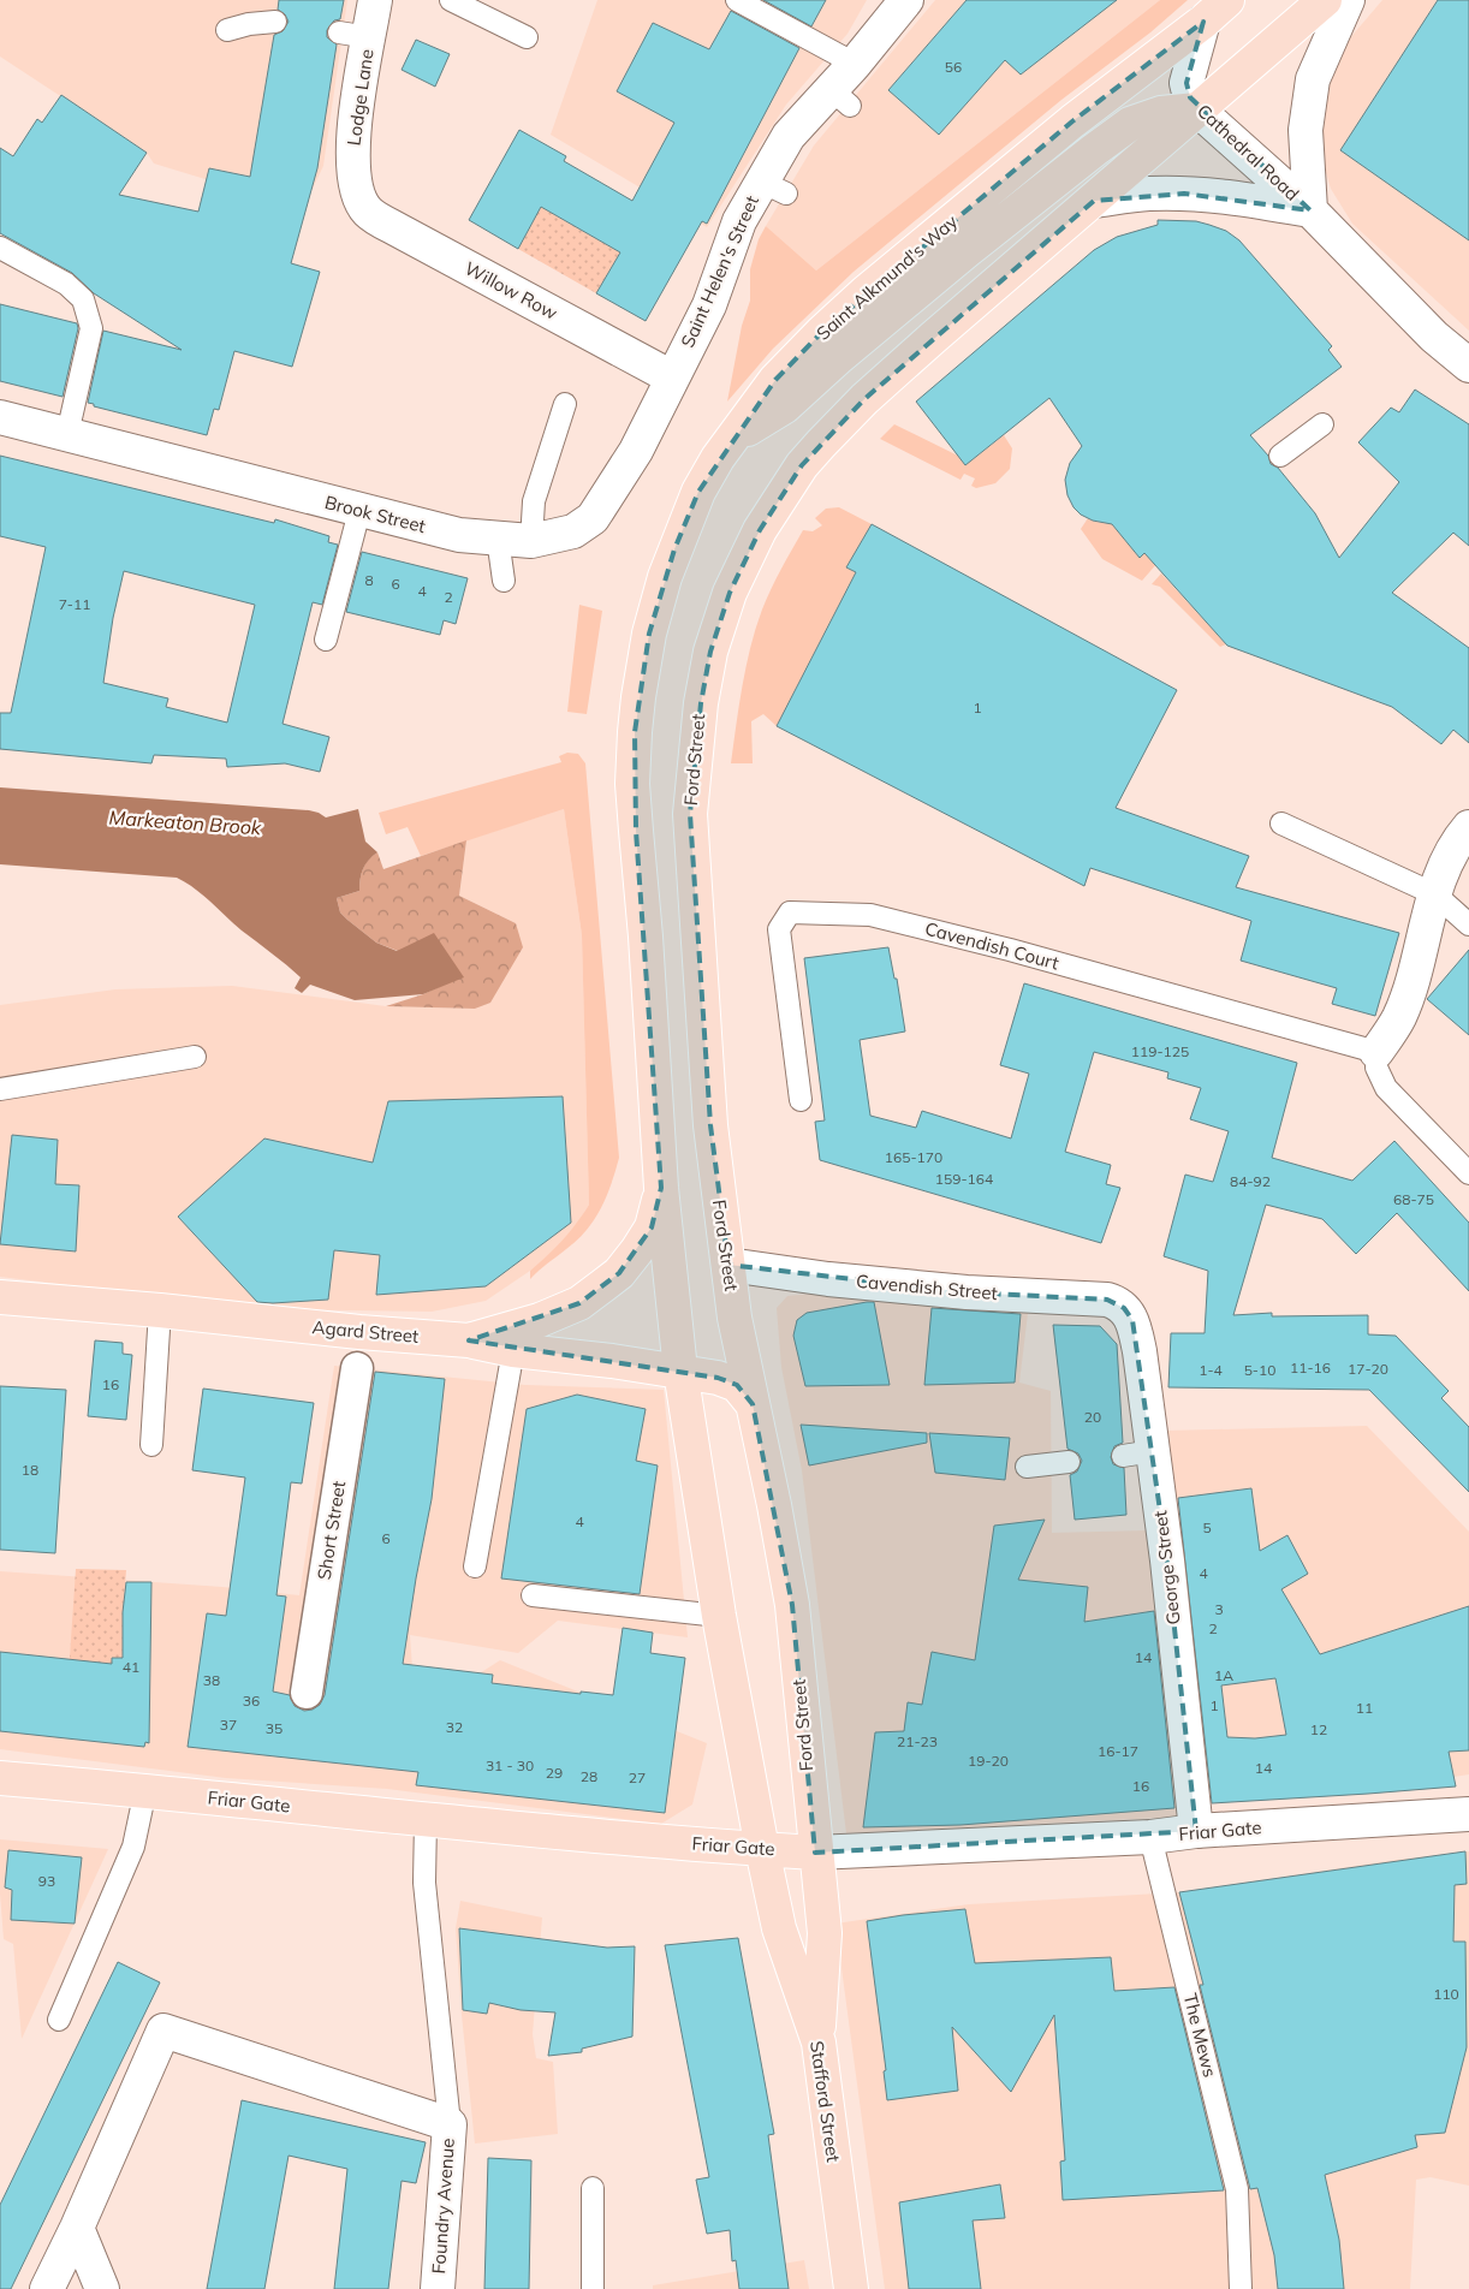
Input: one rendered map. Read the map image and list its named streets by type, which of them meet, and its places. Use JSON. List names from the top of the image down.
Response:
{
  "streets": {
    "main road": [
      "Saint Alkmund's Way",
      "Ford Street",
      "Agard Street",
      "Friar Gate",
      "Stafford Street"
    ],
    "street": [
      "Lodge Lane",
      "Cathedral Road",
      "Saint Helen's Street",
      "Willow Row",
      "Brook Street",
      "Cavendish Street",
      "Short Street",
      "George Street",
      "Foundry Avenue"
    ],
    "lane": ["Cavendish Court", "The Mews"]
  },
  "crossings": [
    ["Lodge Lane", "Willow Row"],
    ["Cathedral Road", "Saint Alkmund's Way"],
    ["Cathedral Road", "Ford Street"],
    ["Saint Helen's Street", "Willow Row"],
    ["Saint Helen's Street", "Brook Street"],
    ["Saint Alkmund's Way", "Agard Street"],
    ["Willow Row", "Brook Street"],
    ["Ford Street", "Cavendish Street"],
    ["Ford Street", "Friar Gate"],
    ["Ford Street", "Stafford Street"],
    ["Cavendish Street", "George Street"],
    ["George Street", "Friar Gate"],
    ["Friar Gate", "The Mews"],
    ["Friar Gate", "Stafford Street"]
  ],
  "water": ["Markeaton Brook"],
  "house_numbers": [
    "56",
    "8",
    "6",
    "4",
    "2",
    "7-11",
    "1",
    "119-125",
    "165-170",
    "159-164",
    "84-92",
    "68-75",
    "11-16",
    "17-20",
    "1-4",
    "5-10",
    "16",
    "20",
    "18",
    "4",
    "5",
    "6",
    "4",
    "3",
    "2",
    "14",
    "41",
    "1A",
    "38",
    "36",
    "1",
    "11",
    "37",
    "32",
    "35",
    "12",
    "21-23",
    "16-17",
    "19-20",
    "31 - 30",
    "14",
    "29",
    "28",
    "27",
    "16",
    "93",
    "110"
  ]
}
